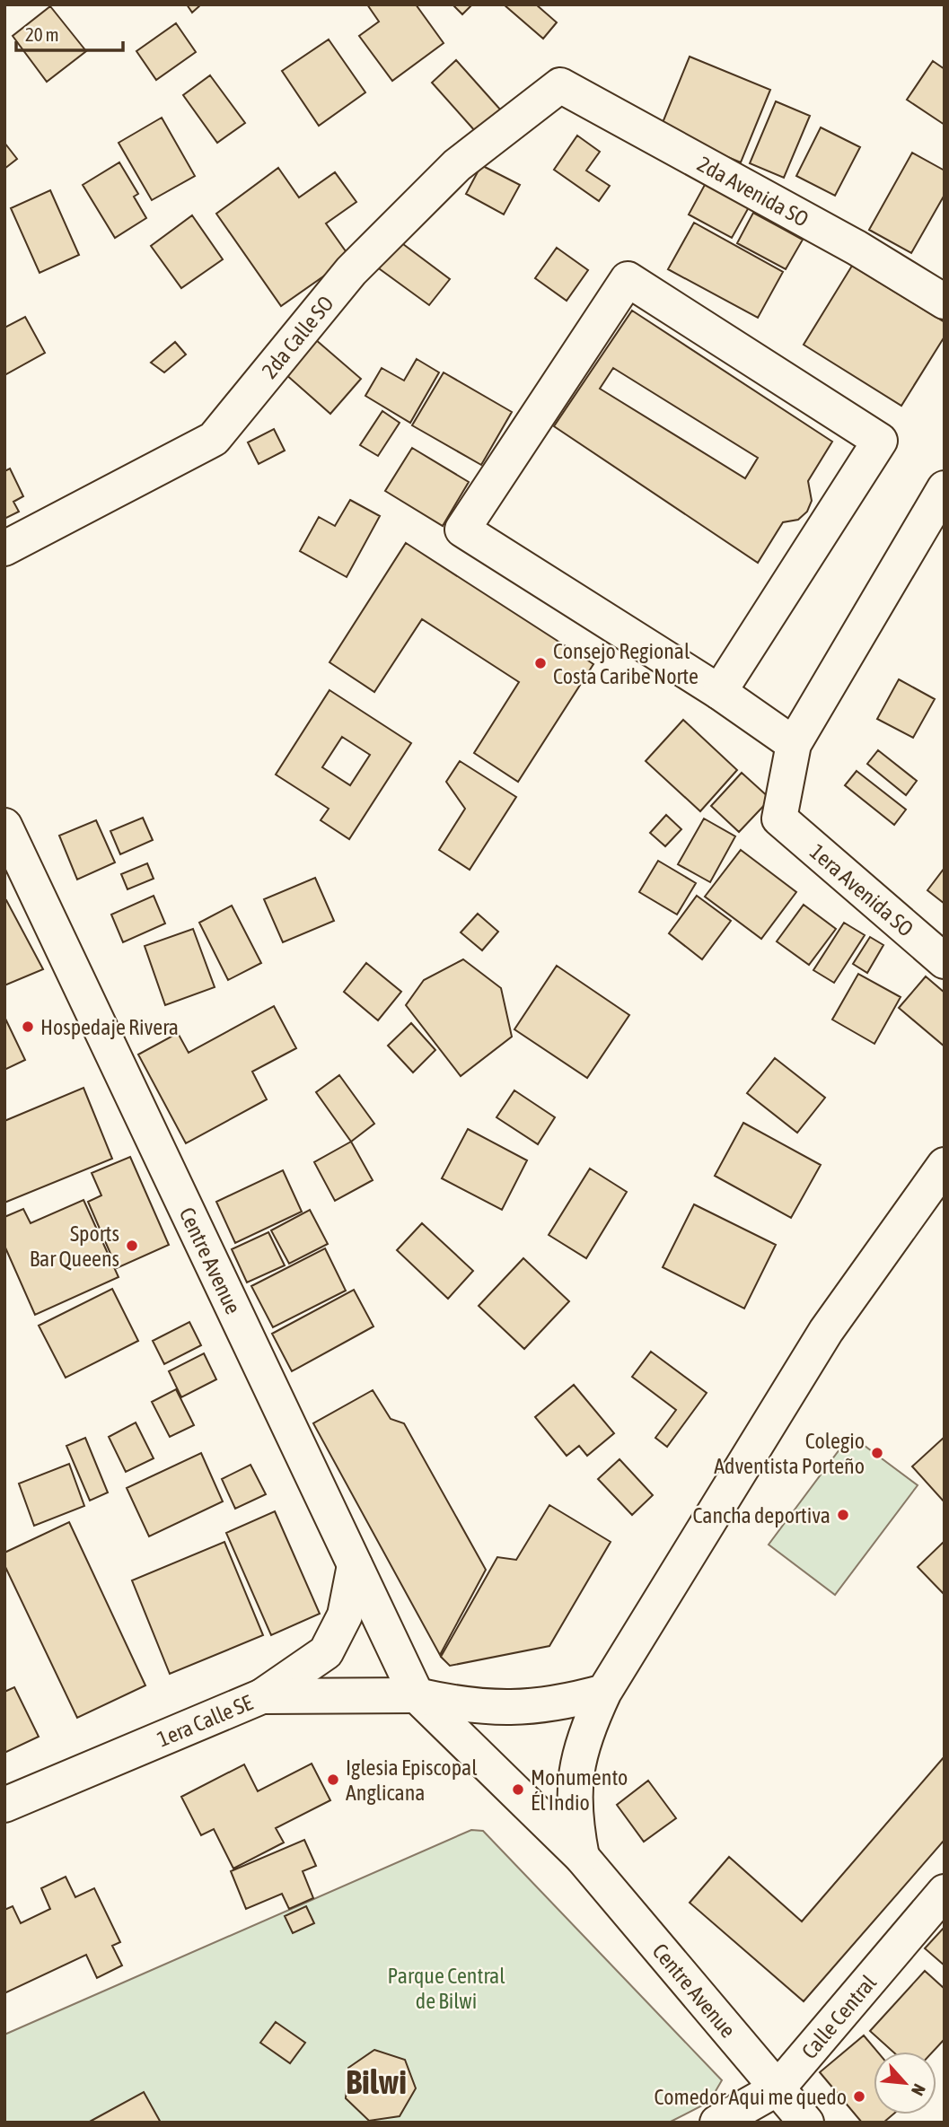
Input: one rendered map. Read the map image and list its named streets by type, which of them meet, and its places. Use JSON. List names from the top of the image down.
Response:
{
  "streets": {
    "street": [
      "2da Avenida SO",
      "2da Calle SO",
      "1era Avenida SO",
      "Centre Avenue",
      "1era Calle SE",
      "Calle Central"
    ]
  },
  "crossings": [
    ["2da Avenida SO", "2da Calle SO"],
    ["Centre Avenue", "1era Calle SE"],
    ["Centre Avenue", "Calle Central"]
  ],
  "districts": ["Bilwi"],
  "parks": ["Parque Central de Bilwi"],
  "places": [
    "Consejo Regional Costa Caribe Norte",
    "Hospedaje Rivera",
    "Sports Bar Queens",
    "Colegio Adventista Porteño",
    "Cancha deportiva",
    "Iglesia Episcopal Anglicana",
    "Monumento Él Indio",
    "Comedor Aqui me quedo"
  ],
  "scale_bar": "20 m",
  "north": "bottom right"
}
